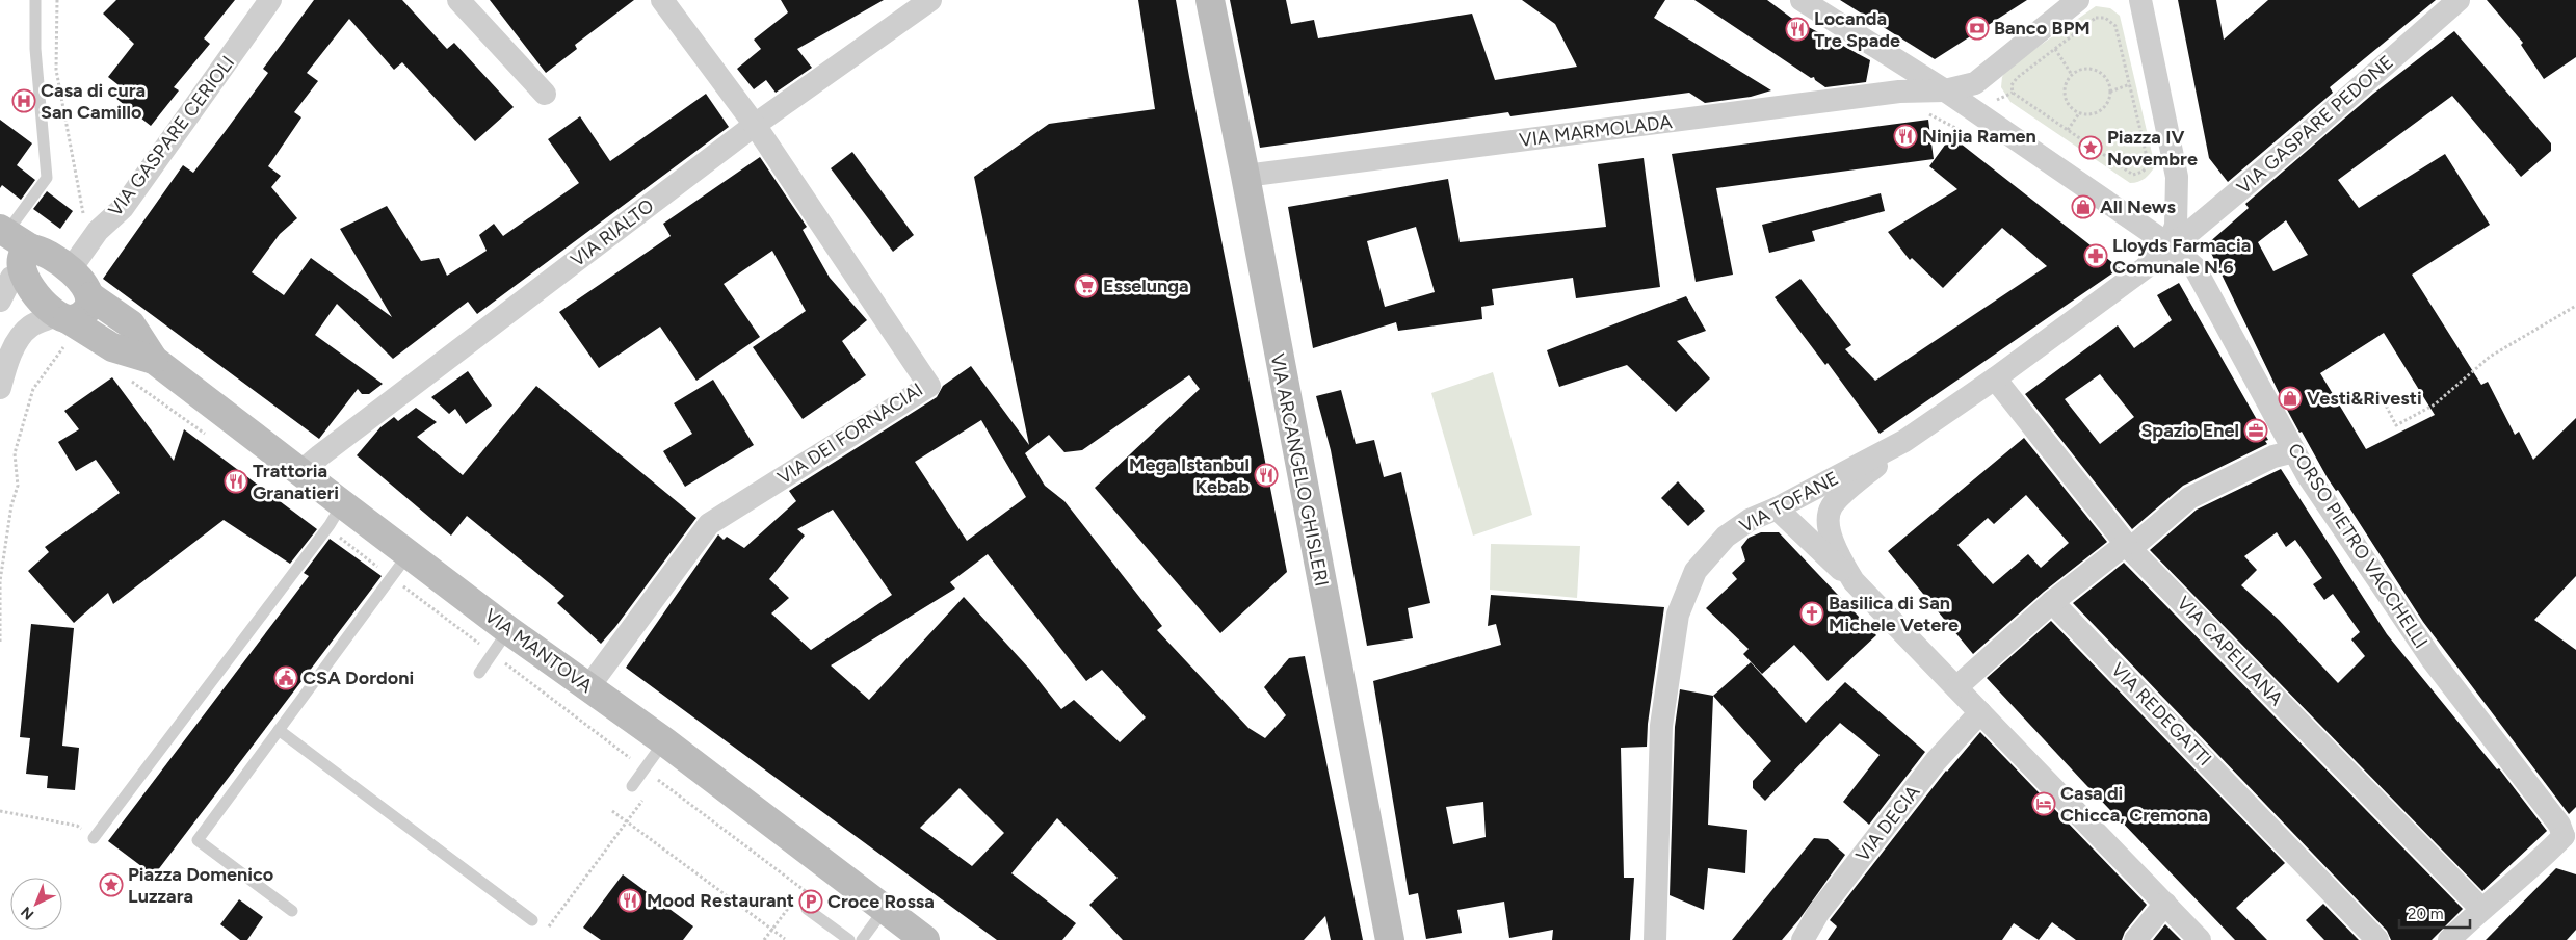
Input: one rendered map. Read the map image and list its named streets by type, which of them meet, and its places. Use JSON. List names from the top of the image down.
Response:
{
  "streets": {
    "main road": ["VIA ARCANGELO GHISLERI", "VIA MANTOVA"],
    "street": [
      "VIA GASPARE PEDONE",
      "VIA MARMOLADA",
      "VIA GASPARE CERIOLI",
      "VIA RIALTO",
      "VIA DEI FORNACIAI",
      "VIA TOFANE",
      "CORSO PIETRO VACCHELLI",
      "VIA CAPELLANA",
      "VIA REDEGATTI",
      "VIA DECIA"
    ]
  },
  "crossings": [
    ["VIA GASPARE PEDONE", "VIA TOFANE"],
    ["VIA GASPARE PEDONE", "CORSO PIETRO VACCHELLI"],
    ["VIA MARMOLADA", "VIA ARCANGELO GHISLERI"],
    ["VIA GASPARE CERIOLI", "VIA MANTOVA"],
    ["VIA RIALTO", "VIA DEI FORNACIAI"],
    ["VIA RIALTO", "VIA MANTOVA"],
    ["VIA DEI FORNACIAI", "VIA MANTOVA"],
    ["VIA TOFANE", "CORSO PIETRO VACCHELLI"],
    ["VIA TOFANE", "VIA CAPELLANA"]
  ],
  "places": {
    "bank": ["Banco BPM"],
    "restaurant": [
      "Locanda Tre Spade",
      "Ninjia Ramen",
      "Mega Istanbul Kebab",
      "Trattoria Granatieri",
      "Mood Restaurant"
    ],
    "hospital": ["Casa di cura San Camillo"],
    "place": ["Piazza IV Novembre", "Piazza Domenico Luzzara"],
    "shop": ["All News", "Vesti&Rivesti"],
    "pharmacy": ["Lloyds Farmacia Comunale N.6"],
    "supermarket": ["Esselunga"],
    "office": ["Spazio Enel"],
    "church": ["Basilica di San Michele Vetere"],
    "public building": ["CSA Dordoni"],
    "hotel": ["Casa di Chicca, Cremona"],
    "parking": ["Croce Rossa"]
  },
  "scale_bar": "20 m",
  "north": "bottom left"
}
